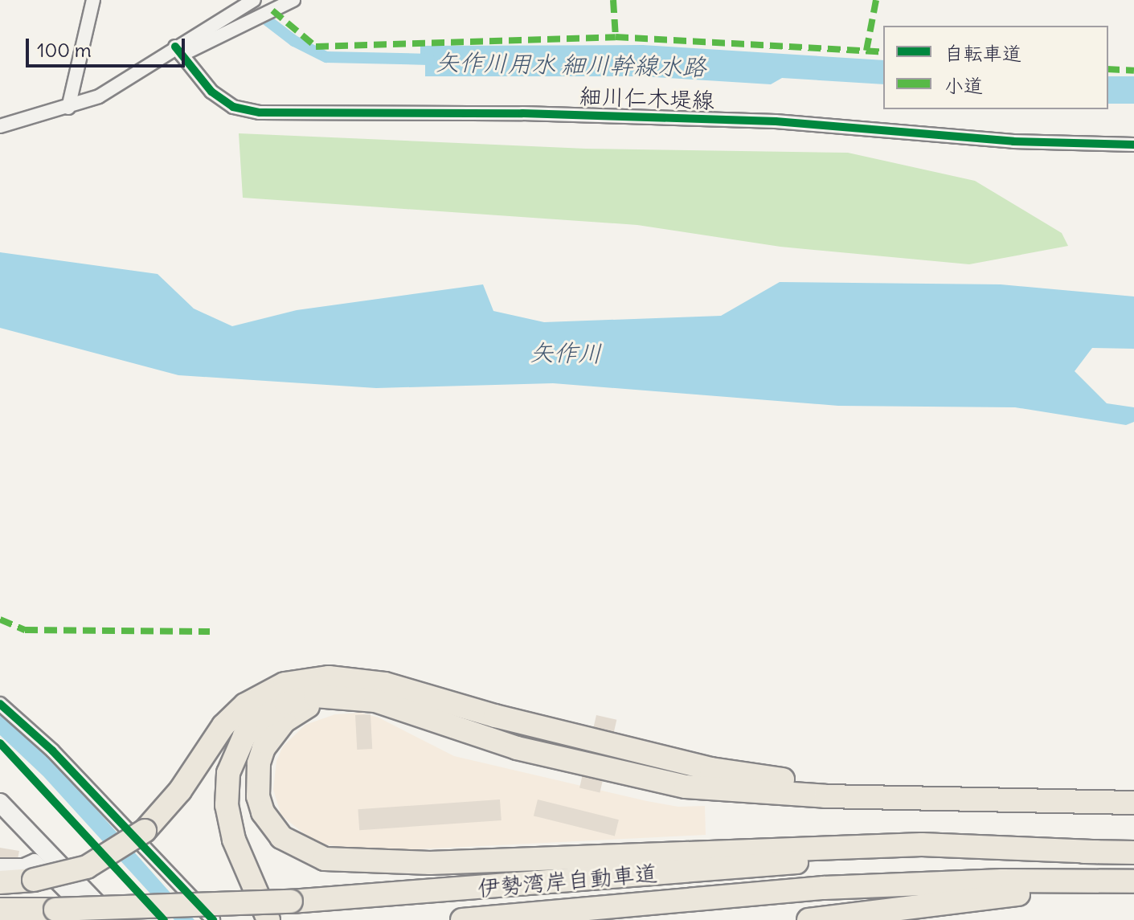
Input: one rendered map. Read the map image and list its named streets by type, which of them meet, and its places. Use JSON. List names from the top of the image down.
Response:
{
  "streets": {
    "highway": ["伊勢湾岸自動車道"],
    "street": ["細川仁木堤線"]
  },
  "water": ["矢作川用水 細川幹線水路", "矢作川"],
  "legend": ["自転車道", "小道"],
  "scale_bar": "100 m"
}
